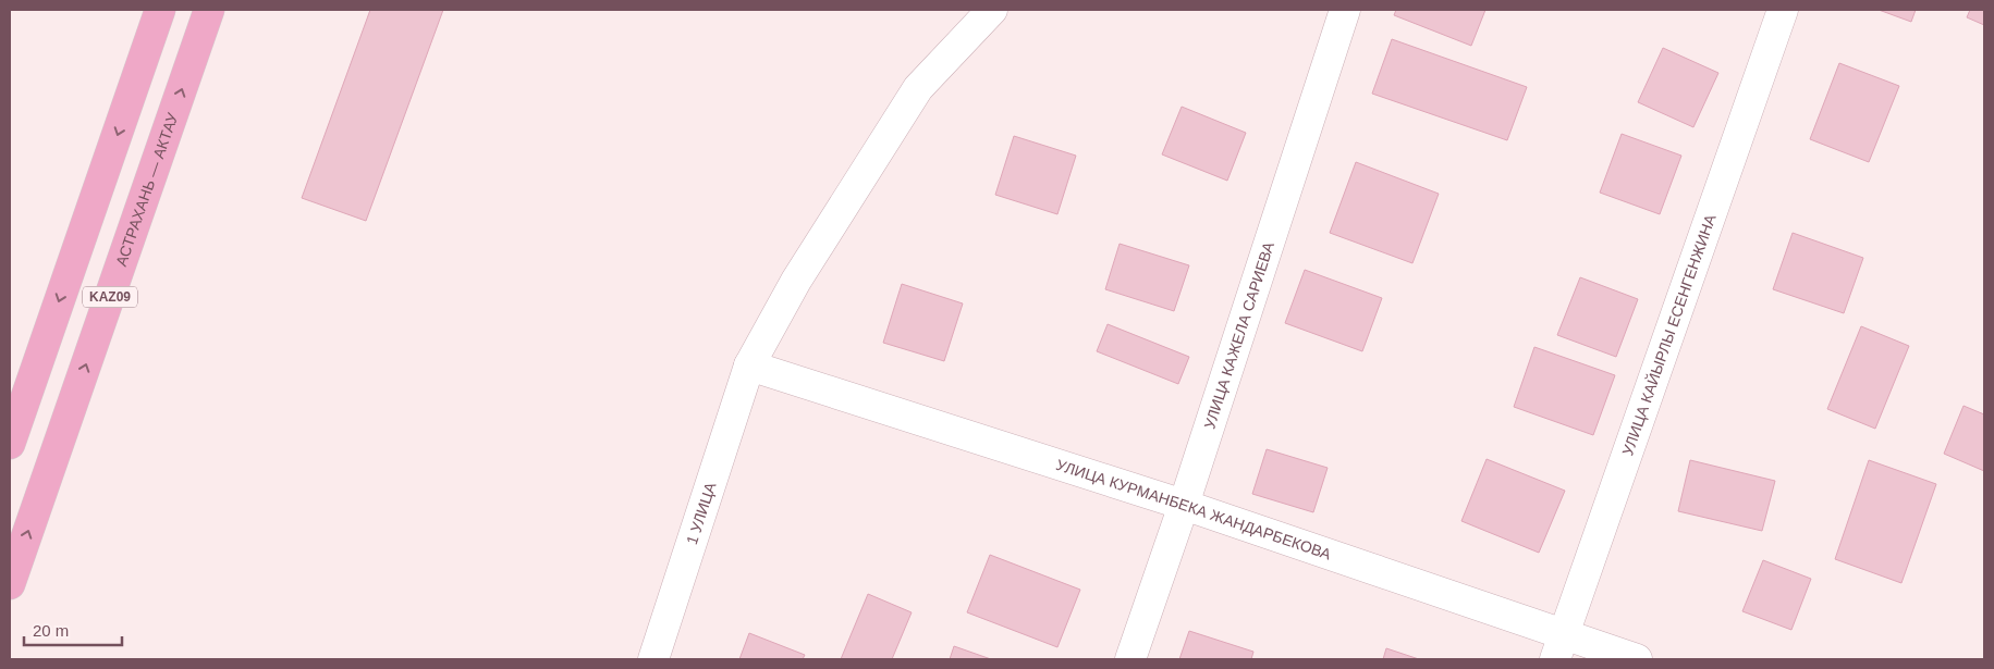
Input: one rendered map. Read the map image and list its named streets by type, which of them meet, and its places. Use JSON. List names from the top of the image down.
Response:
{
  "streets": {
    "highway": ["АСТРАХАНЬ — АКТАУ", "KAZ09"],
    "street": [
      "УЛИЦА КАЙЫРЛЫ ЕСЕНГЕНЖИНА",
      "УЛИЦА КАЖЕЛА САРИЕВА",
      "УЛИЦА КУРМАНБЕКА ЖАНДАРБЕКОВА",
      "1 УЛИЦА"
    ]
  },
  "crossings": [
    ["УЛИЦА КАЙЫРЛЫ ЕСЕНГЕНЖИНА", "УЛИЦА КУРМАНБЕКА ЖАНДАРБЕКОВА"],
    ["УЛИЦА КАЖЕЛА САРИЕВА", "УЛИЦА КУРМАНБЕКА ЖАНДАРБЕКОВА"],
    ["УЛИЦА КУРМАНБЕКА ЖАНДАРБЕКОВА", "1 УЛИЦА"]
  ],
  "scale_bar": "20 m"
}
